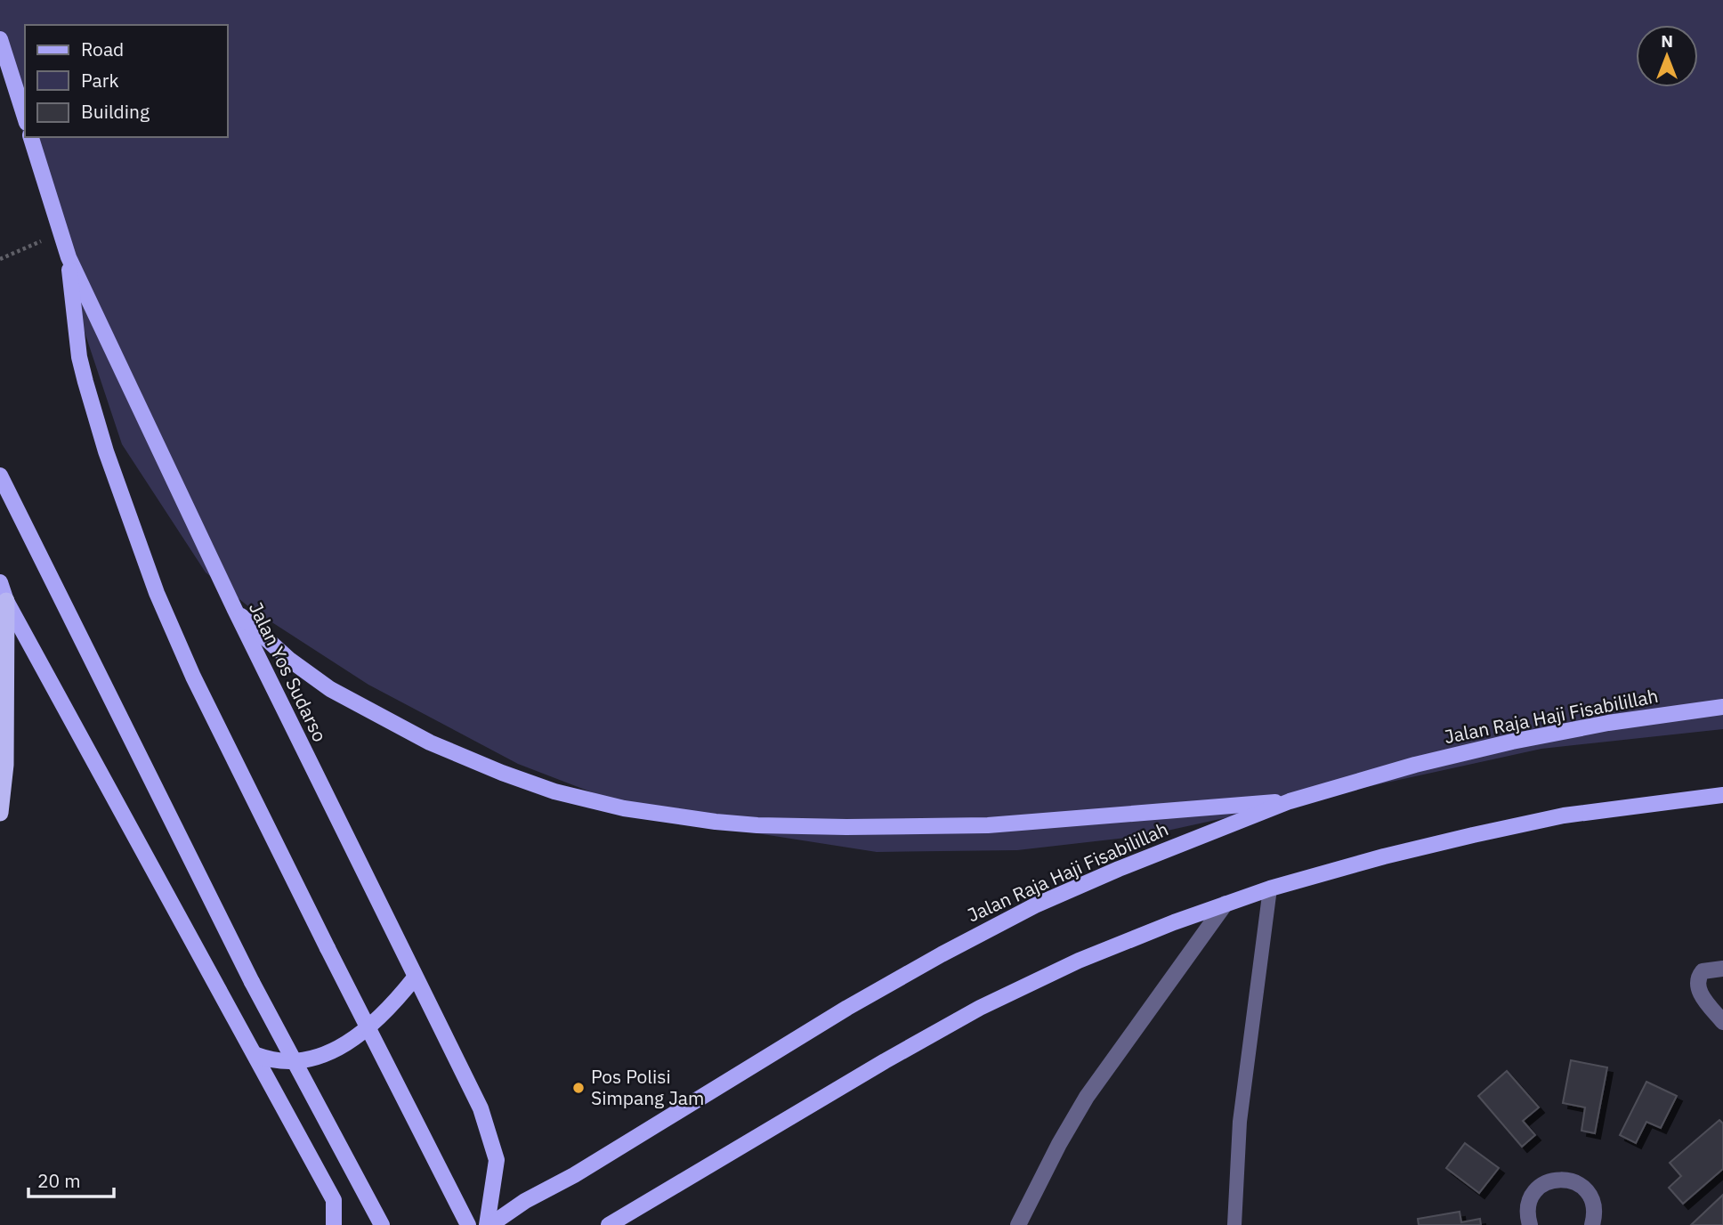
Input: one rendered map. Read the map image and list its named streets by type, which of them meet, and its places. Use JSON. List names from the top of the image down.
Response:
{
  "streets": {
    "main road": ["Jalan Yos Sudarso", "Jalan Raja Haji Fisabilillah"]
  },
  "crossings": [
    ["Jalan Yos Sudarso", "Jalan Raja Haji Fisabilillah"]
  ],
  "places": ["Pos Polisi Simpang Jam"],
  "legend": ["Road", "Park", "Building"],
  "scale_bar": "20 m",
  "north": "top"
}
